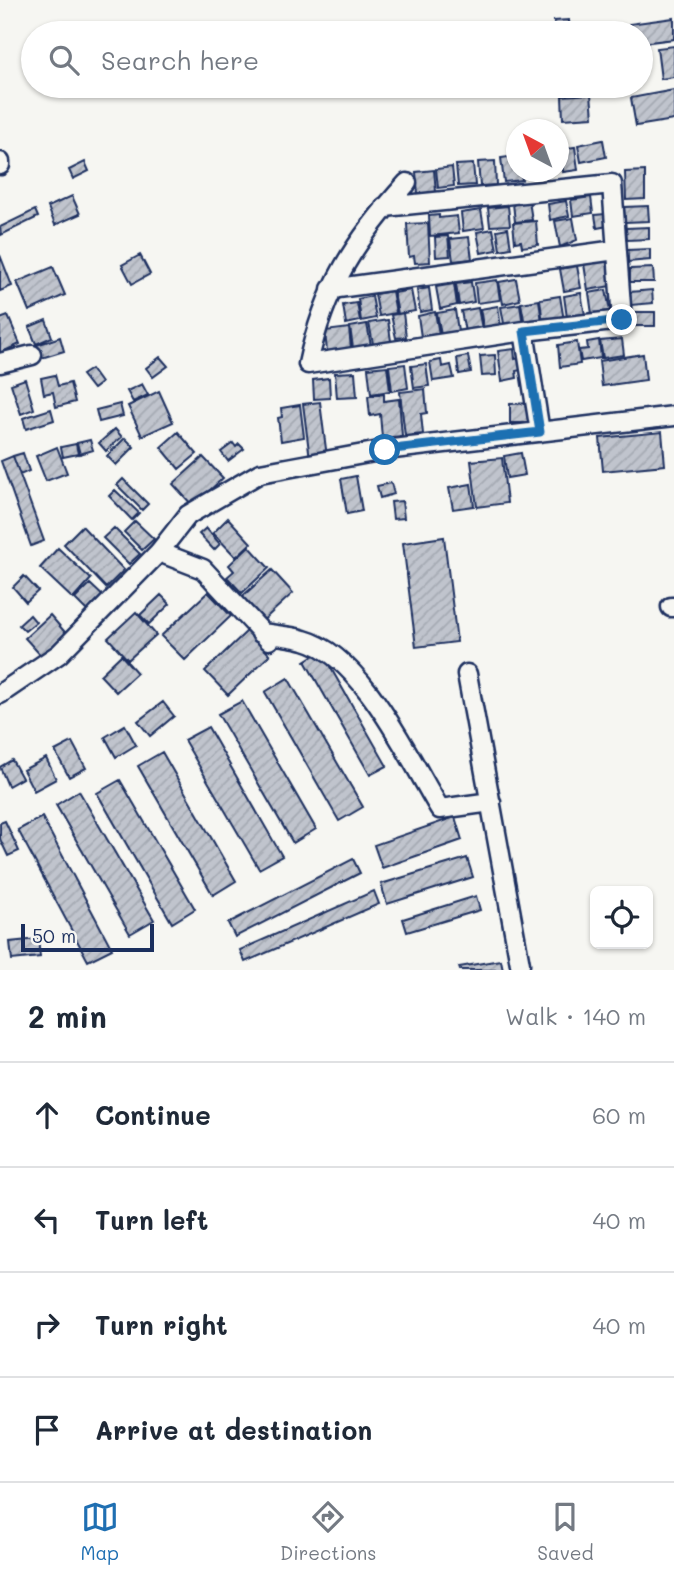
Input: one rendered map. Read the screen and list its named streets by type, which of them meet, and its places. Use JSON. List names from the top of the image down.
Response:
{
  "scale_bar": "50 m",
  "north": "top left",
  "page": {
    "search": "Search here",
    "scale": "50 m",
    "heading": ["2 min", "Walk · 140 m"],
    "list": [
      ["Continue", "60 m"],
      ["Turn left", "40 m"],
      ["Turn right", "40 m"],
      "Arrive at destination"
    ],
    "nav": ["Map", "Directions", "Saved"]
  }
}
